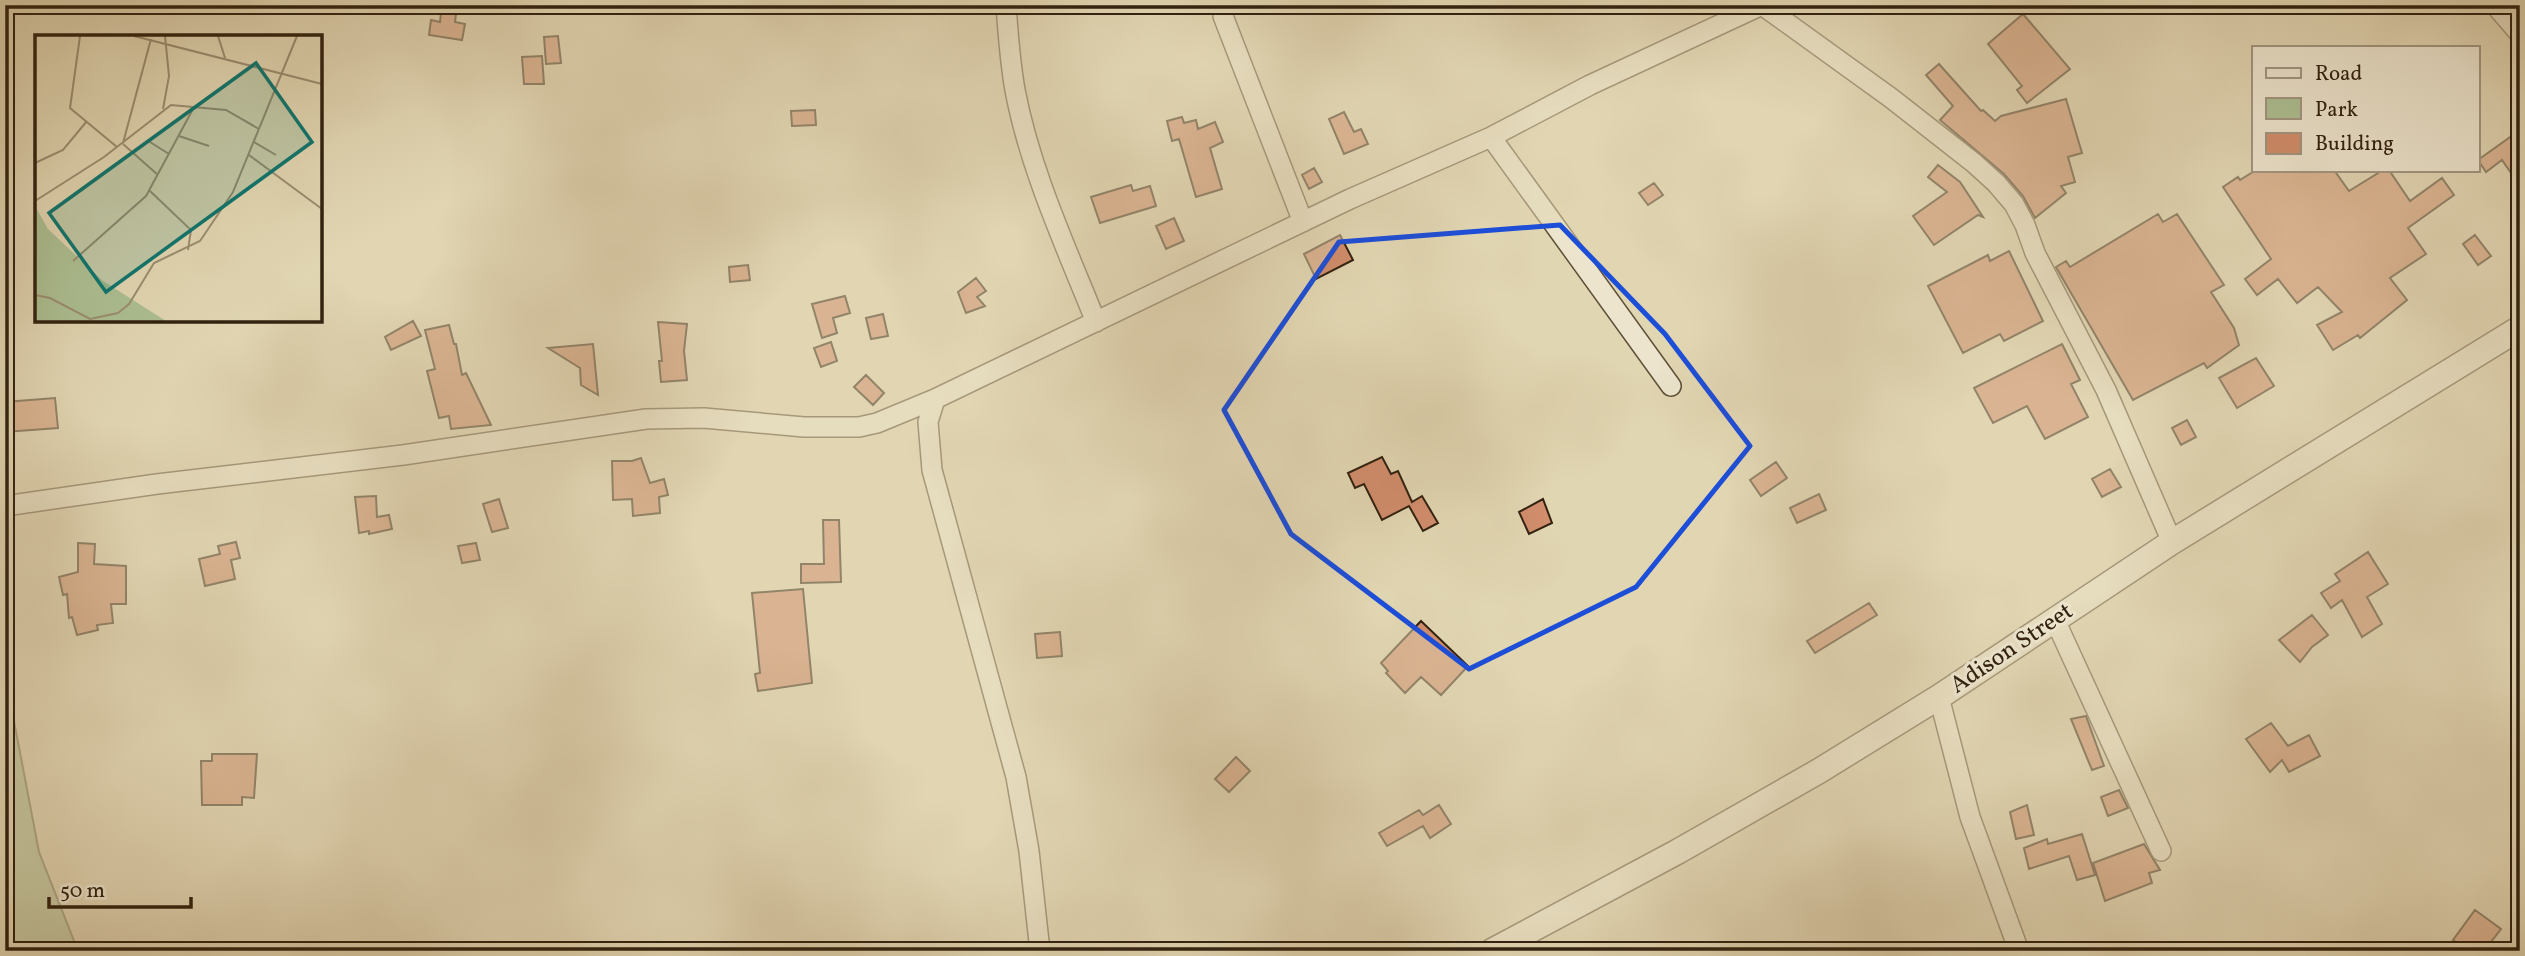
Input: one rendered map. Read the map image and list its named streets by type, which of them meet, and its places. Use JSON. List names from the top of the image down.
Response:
{
  "streets": {
    "street": ["Adison Street"]
  },
  "legend": ["Road", "Park", "Building"],
  "scale_bar": "50 m"
}
